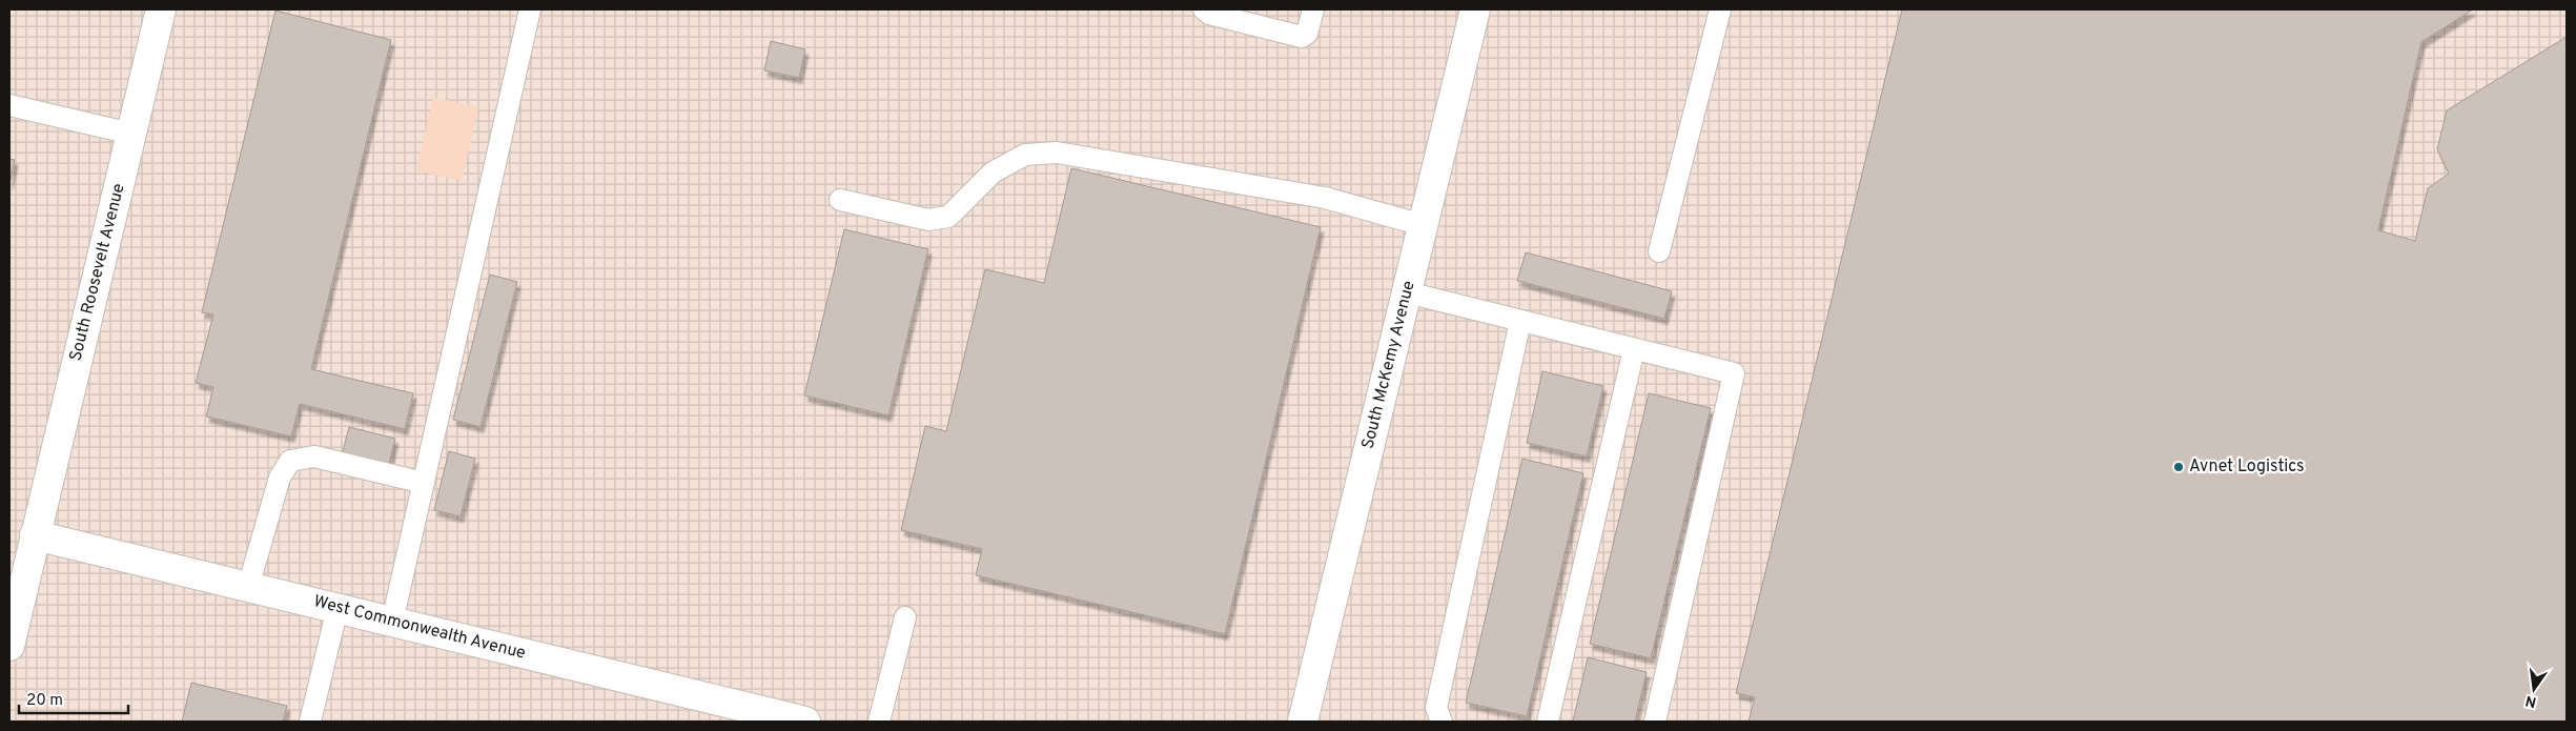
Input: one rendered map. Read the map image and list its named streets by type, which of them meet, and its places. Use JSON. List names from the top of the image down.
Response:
{
  "streets": {
    "street": ["South Roosevelt Avenue", "South McKemy Avenue", "West Commonwealth Avenue"]
  },
  "crossings": [
    ["South Roosevelt Avenue", "West Commonwealth Avenue"]
  ],
  "places": ["Avnet Logistics"],
  "scale_bar": "20 m",
  "north": "bottom"
}
